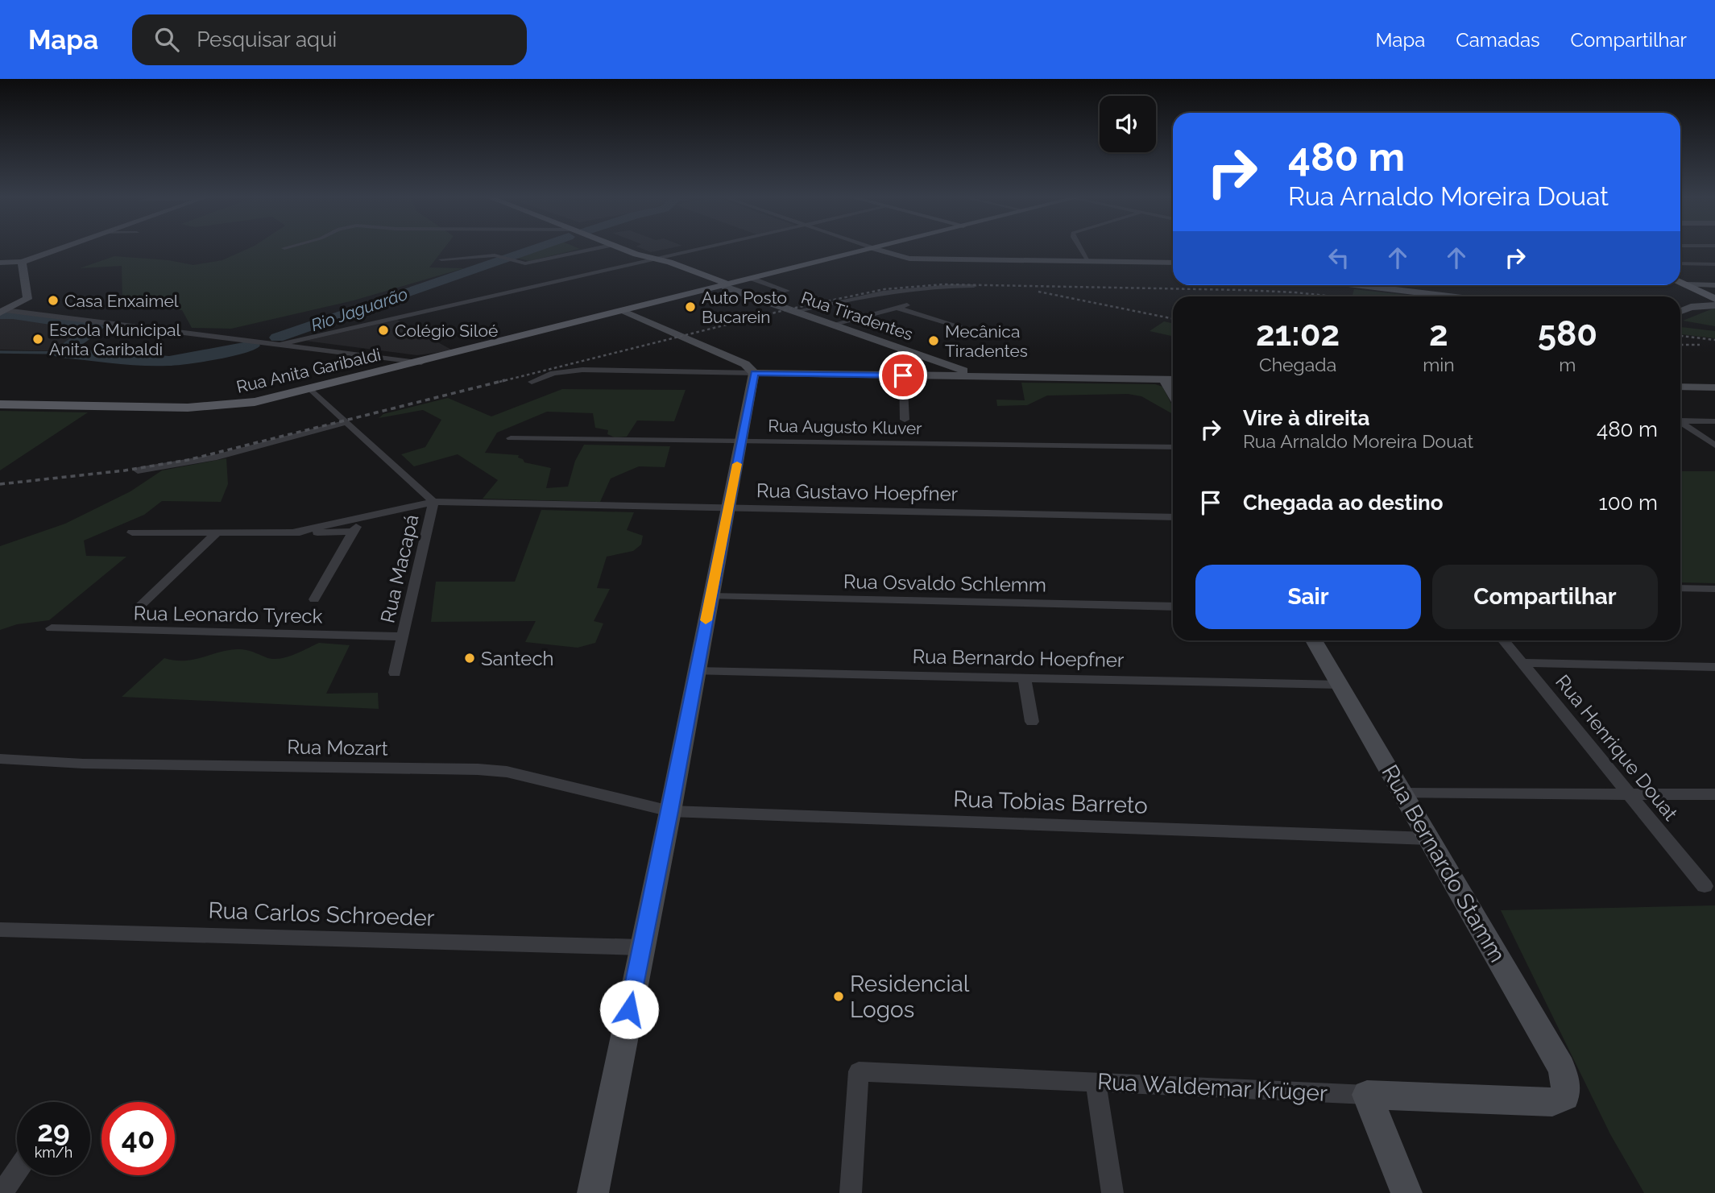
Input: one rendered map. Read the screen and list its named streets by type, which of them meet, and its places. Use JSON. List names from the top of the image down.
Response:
{
  "streets": {
    "main road": ["Rua Anita Garibaldi"],
    "street": [
      "Rua Tiradentes",
      "Rua Augusto Kluver",
      "Rua Gustavo Hoepfner",
      "Rua Macapá",
      "Rua Osvaldo Schlemm",
      "Rua Leonardo Tyreck",
      "Rua Bernardo Hoepfner",
      "Rua Mozart",
      "Rua Henrique Douat",
      "Rua Tobias Barreto",
      "Rua Bernardo Stamm",
      "Rua Carlos Schroeder",
      "Rua Waldemar Krüger"
    ]
  },
  "crossings": [
    ["Rua Tiradentes", "Rua Anita Garibaldi"],
    ["Rua Anita Garibaldi", "Rua Macapá"],
    ["Rua Gustavo Hoepfner", "Rua Macapá"],
    ["Rua Macapá", "Rua Leonardo Tyreck"],
    ["Rua Bernardo Hoepfner", "Rua Bernardo Stamm"],
    ["Rua Mozart", "Rua Tobias Barreto"],
    ["Rua Tobias Barreto", "Rua Bernardo Stamm"],
    ["Rua Bernardo Stamm", "Rua Waldemar Krüger"]
  ],
  "water": ["Rio Jaguarão"],
  "places": [
    "Casa Enxaimel",
    "Auto Posto Bucarein",
    "Colégio Siloé",
    "Escola Municipal Anita Garibaldi",
    "Mecânica Tiradentes",
    "Santech",
    "Residencial Logos"
  ],
  "page": {
    "header": "Mapa",
    "search": "Pesquisar aqui",
    "nav": ["Mapa", "Camadas", "Compartilhar"],
    "turn": ["480 m", "Rua Arnaldo Moreira Douat"],
    "eta": [
      "21:02",
      "Chegada",
      "2",
      "min",
      "580",
      "m"
    ],
    "list": [
      {
        "name": "Vire à direita",
        "note": "Rua Arnaldo Moreira Douat",
        "value": "480 m"
      },
      {
        "name": "Chegada ao destino",
        "value": "100 m"
      }
    ],
    "buttons": ["Sair", "Compartilhar"],
    "speed": "29 km/h",
    "limit": "40"
  }
}
